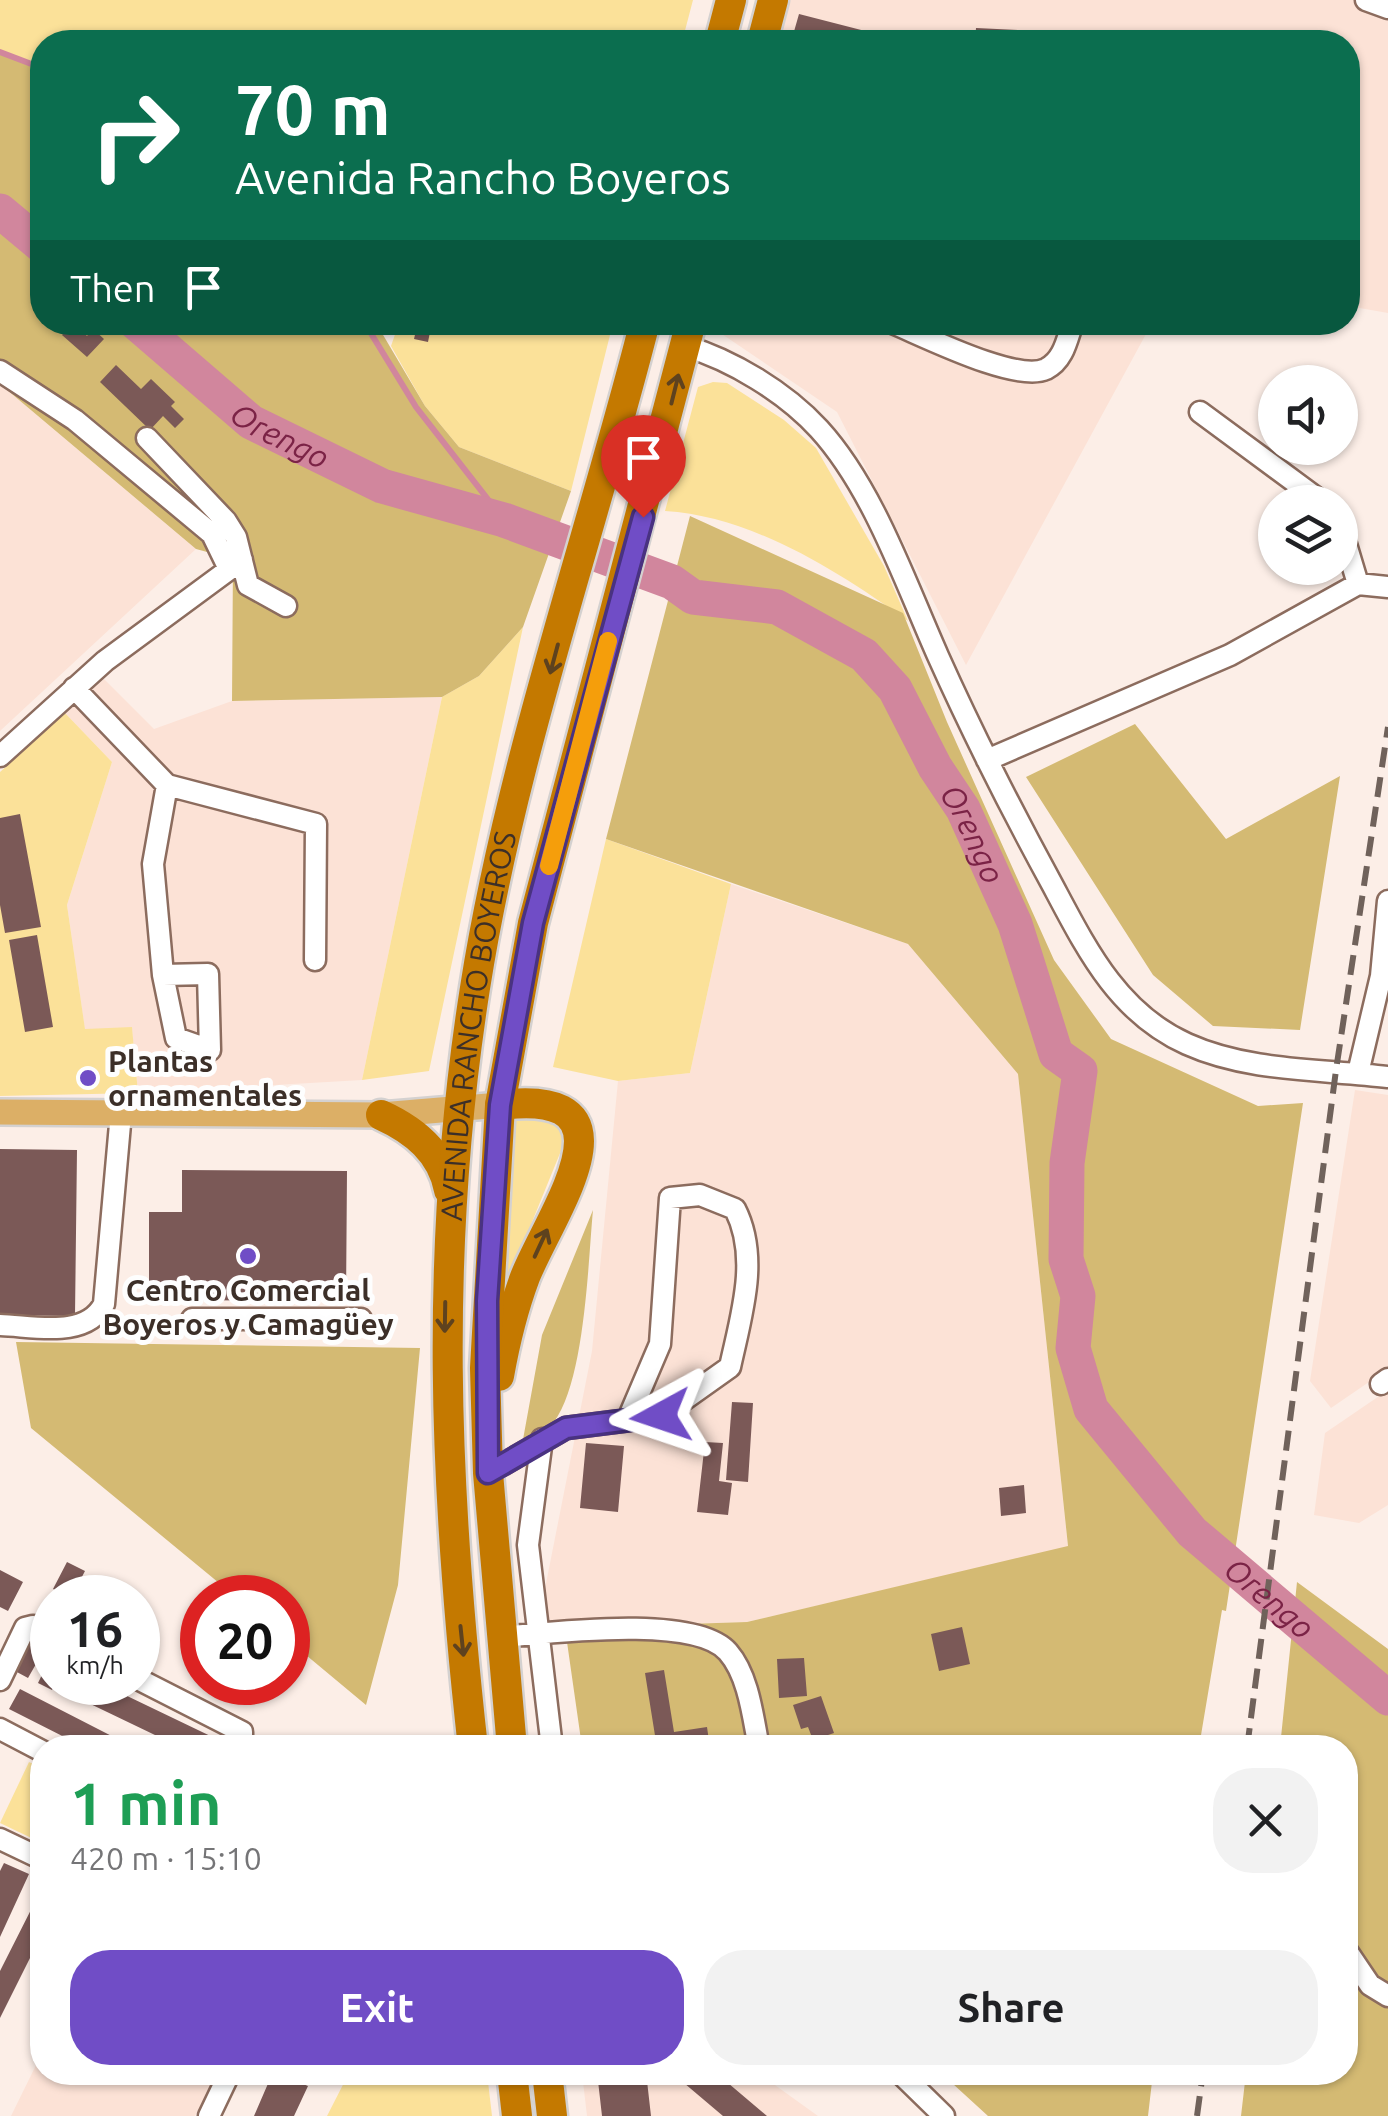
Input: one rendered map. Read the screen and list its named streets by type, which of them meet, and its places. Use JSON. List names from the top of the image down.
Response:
{
  "streets": {
    "highway": ["AVENIDA RANCHO BOYEROS"]
  },
  "water": ["Orengo"],
  "places": ["Plantas ornamentales", "Centro Comercial Boyeros y Camagüey"],
  "page": {
    "turn": ["70 m", "Avenida Rancho Boyeros"],
    "then": "Then",
    "speed": "16 km/h",
    "limit": "20",
    "heading": ["1 min", "420 m · 15:10"],
    "buttons": ["Exit", "Share"]
  }
}
